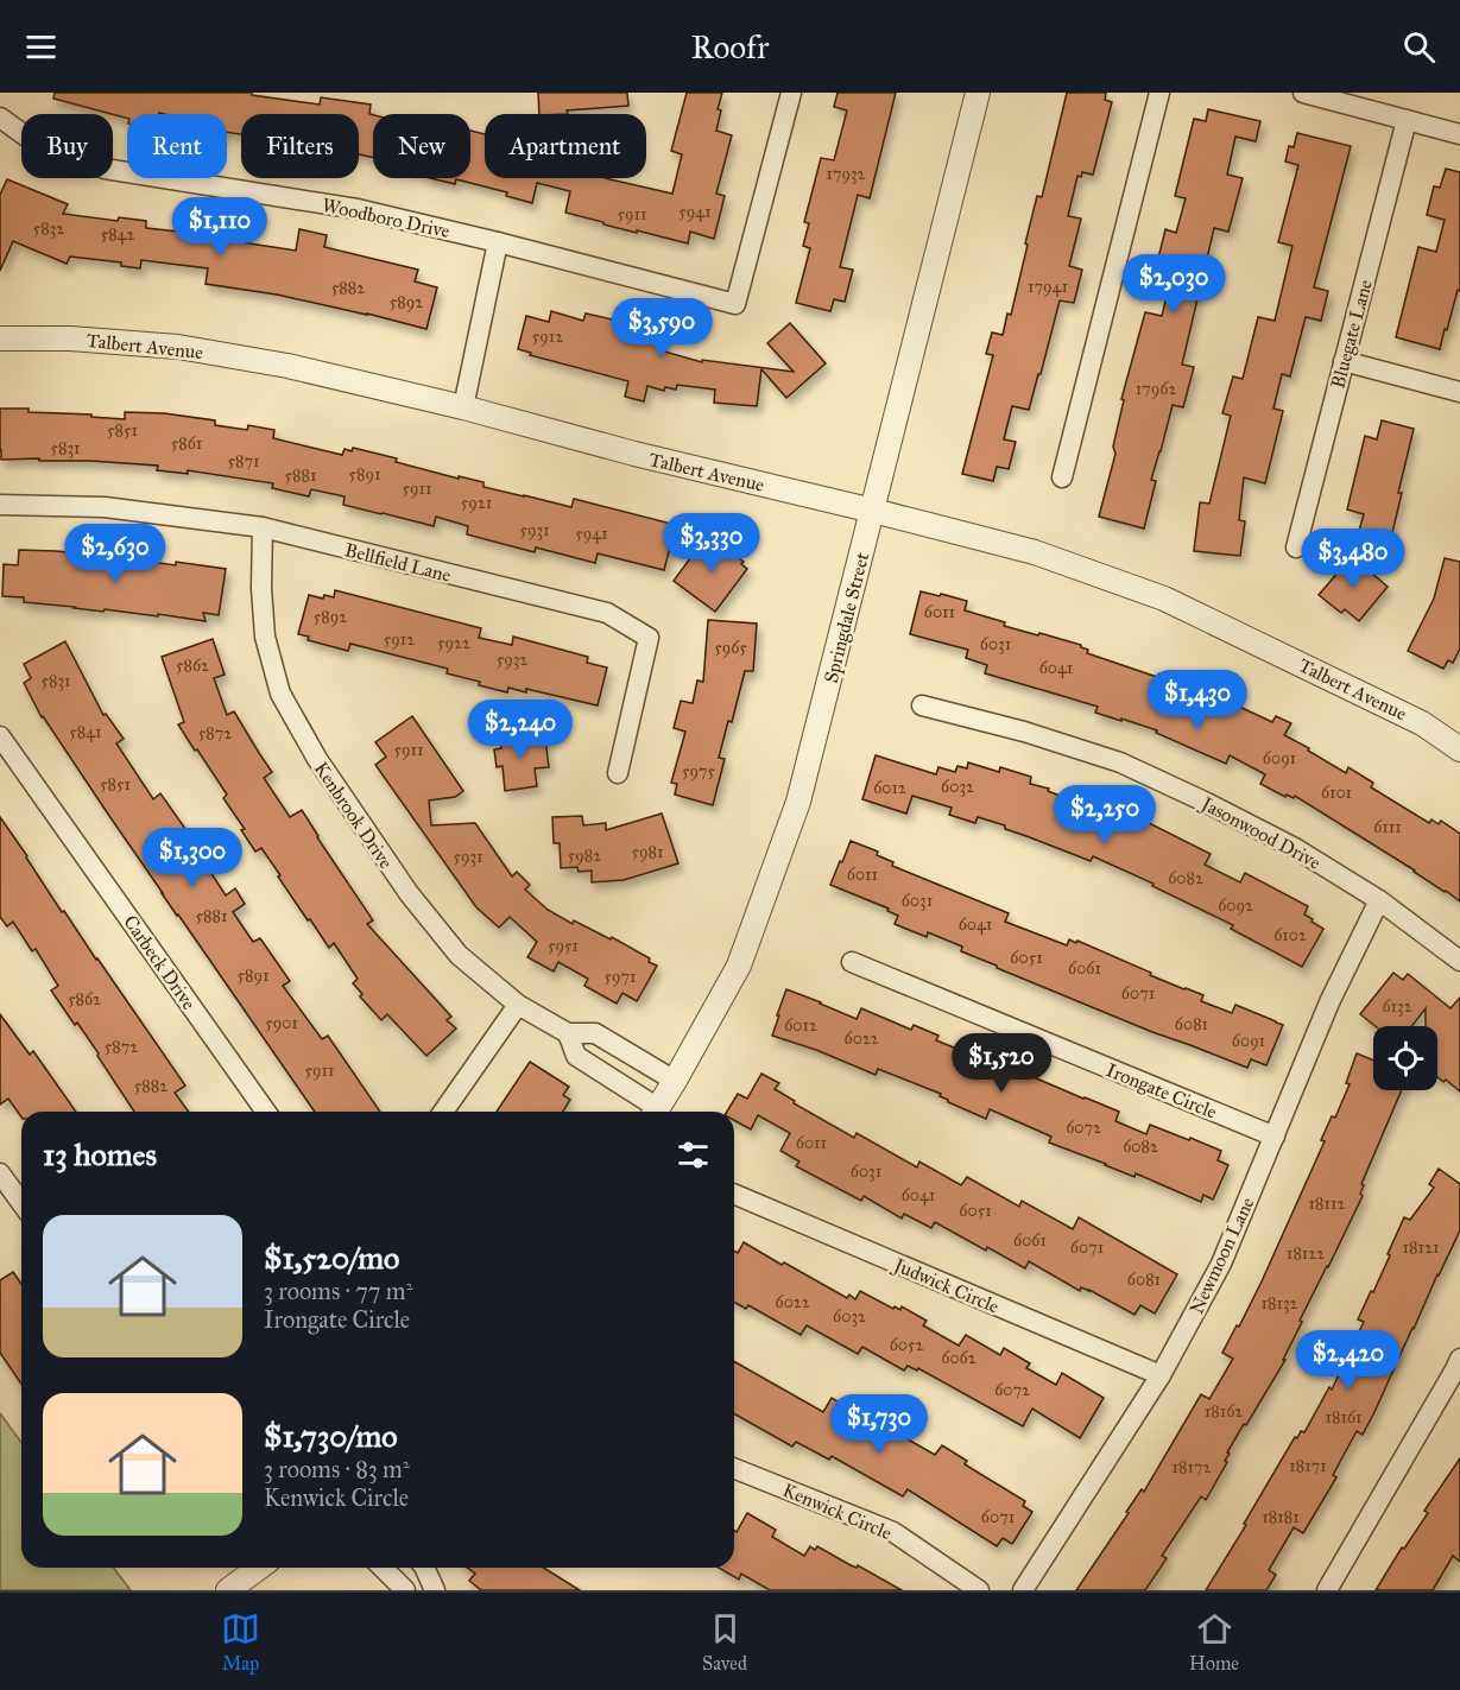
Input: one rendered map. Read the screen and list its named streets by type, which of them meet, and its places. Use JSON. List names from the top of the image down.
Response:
{
  "streets": {
    "street": [
      "Woodboro Drive",
      "Bluegate Lane",
      "Talbert Avenue",
      "Bellfield Lane",
      "Springdale Street",
      "Kenbrook Drive",
      "Jasonwood Drive",
      "Carbeck Drive",
      "Irongate Circle",
      "Newmoon Lane",
      "Judwick Circle",
      "Kenwick Circle"
    ]
  },
  "crossings": [
    ["Talbert Avenue", "Springdale Street"],
    ["Bellfield Lane", "Kenbrook Drive"],
    ["Springdale Street", "Kenbrook Drive"],
    ["Jasonwood Drive", "Newmoon Lane"],
    ["Irongate Circle", "Newmoon Lane"],
    ["Newmoon Lane", "Judwick Circle"]
  ],
  "house_numbers": [
    "17932",
    "5941",
    "5911",
    "5832",
    "5842",
    "17941",
    "5882",
    "5892",
    "5912",
    "17962",
    "5851",
    "5861",
    "5831",
    "5871",
    "5891",
    "5881",
    "5911",
    "5921",
    "5931",
    "5941",
    "6011",
    "5892",
    "5912",
    "5922",
    "6031",
    "5965",
    "5932",
    "5862",
    "6041",
    "5831",
    "5841",
    "5872",
    "5911",
    "6091",
    "5975",
    "5851",
    "6032",
    "6012",
    "6101",
    "6111",
    "5981",
    "5982",
    "5931",
    "6011",
    "6082",
    "6031",
    "6092",
    "5881",
    "6041",
    "6102",
    "5951",
    "6051",
    "6061",
    "5891",
    "5971",
    "6071",
    "5862",
    "6132",
    "5901",
    "6081",
    "6012",
    "6022",
    "6091",
    "5872",
    "5911",
    "5882",
    "6072",
    "6011",
    "6082",
    "6031",
    "6041",
    "18112",
    "6051",
    "6061",
    "6071",
    "18121",
    "18122",
    "6081",
    "6022",
    "18132",
    "6032",
    "6052",
    "6062",
    "6072",
    "18162",
    "18161",
    "18171",
    "18172",
    "6071",
    "18181"
  ],
  "page": {
    "header": "Roofr",
    "chip": [
      "Buy",
      "Rent",
      "Filters",
      "New",
      "Apartment"
    ],
    "price": [
      "$1,110",
      "$2,030",
      "$3,590",
      "$3,330",
      "$2,630",
      "$3,480",
      "$1,430",
      "$2,240",
      "$2,250",
      "$1,300",
      "$1,520",
      "$2,420",
      "$1,730"
    ],
    "heading": "13 homes",
    "list": [
      {
        "name": "$1,520/mo",
        "note": "3 rooms · 77 m² · Irongate Circle"
      },
      {
        "name": "$1,730/mo",
        "note": "3 rooms · 83 m² · Kenwick Circle"
      }
    ],
    "tabs": ["Map", "Saved", "Home"]
  }
}
